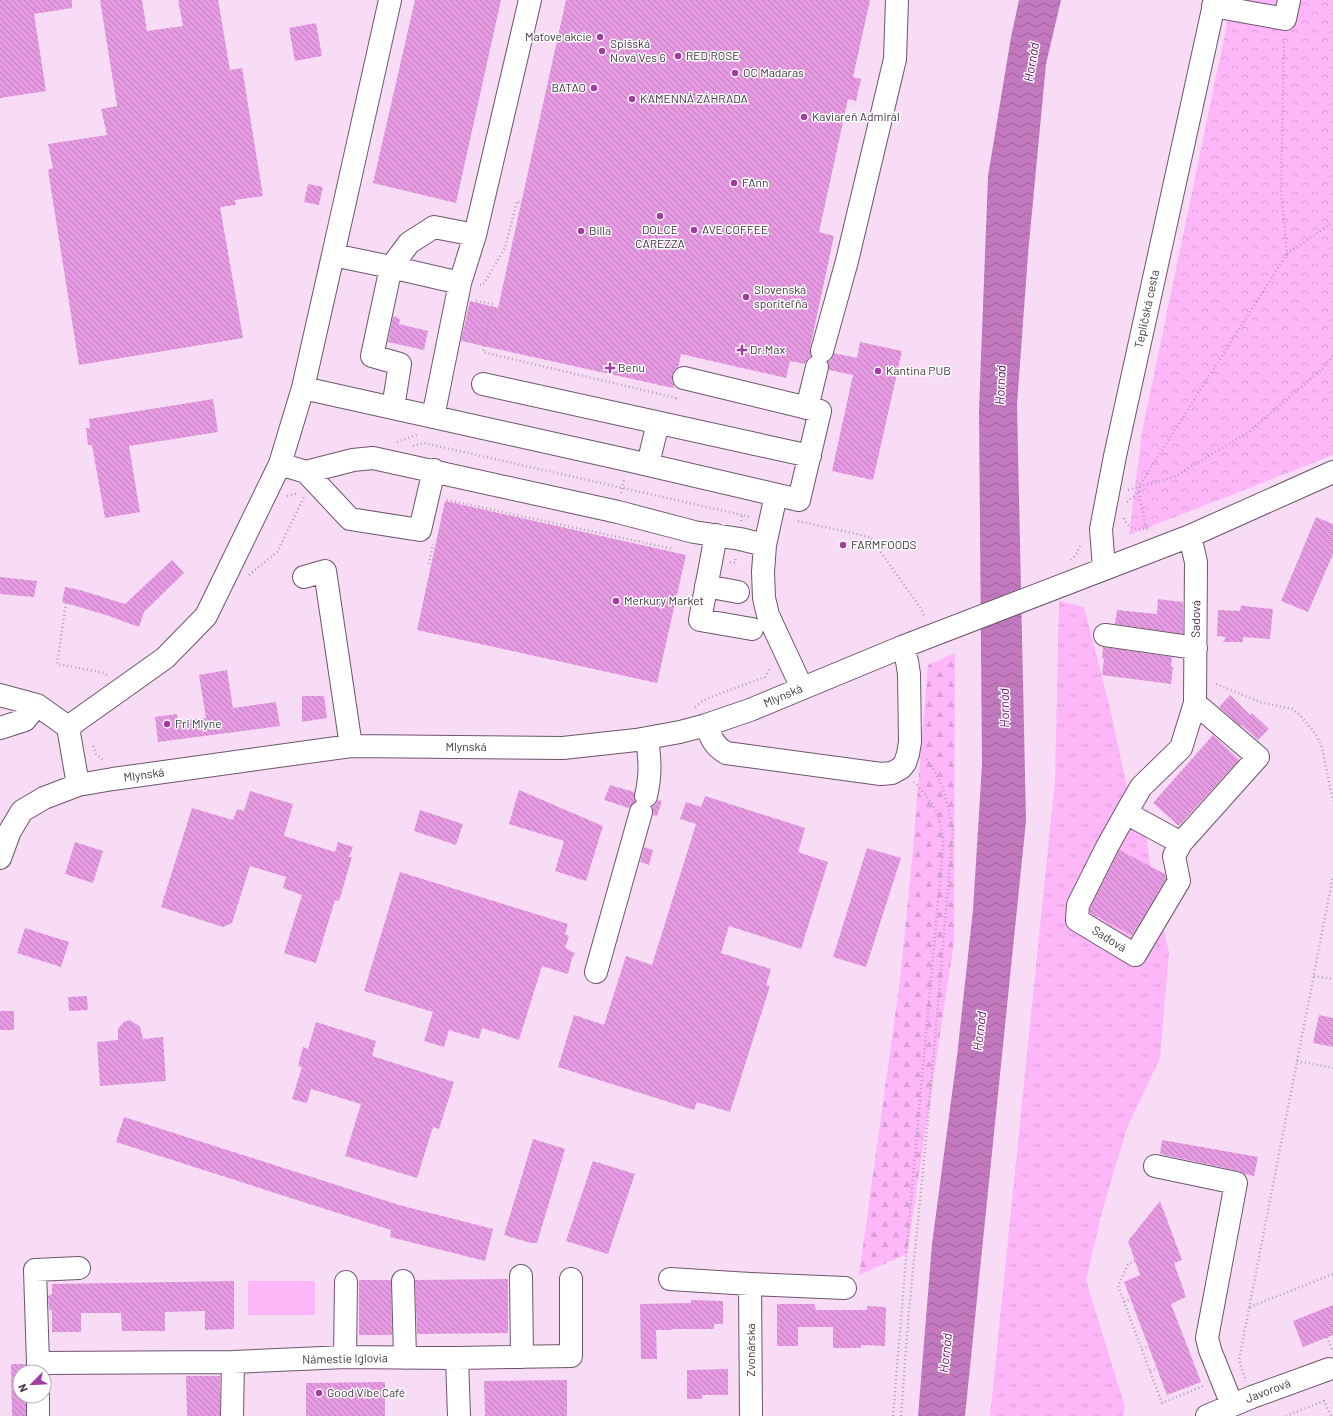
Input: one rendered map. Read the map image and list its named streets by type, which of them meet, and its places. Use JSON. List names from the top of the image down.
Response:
{
  "streets": {
    "street": [
      "Tepličská cesta",
      "Sadová",
      "Mlynská",
      "Zvonárska",
      "Námestie Iglovia",
      "Javorová"
    ]
  },
  "crossings": [
    ["Tepličská cesta", "Mlynská"]
  ],
  "water": ["Hornád"],
  "places": {
    "other": [
      "Maťove akcie",
      "Spišská Nová Ves 6",
      "RED ROSE",
      "OC Madaras",
      "BATAO",
      "KAMENNÁ ZÁHRADA",
      "Kaviareň Admirál",
      "FAnn",
      "DOLCE CAREZZA",
      "AVE COFFEE",
      "Billa",
      "Slovenská sporiteľňa",
      "Kantina PUB",
      "FARMFOODS",
      "Merkury Market",
      "Pri Mlyne",
      "Good Vibe Café"
    ],
    "health": ["Dr.Max", "Benu"]
  },
  "north": "bottom left"
}
